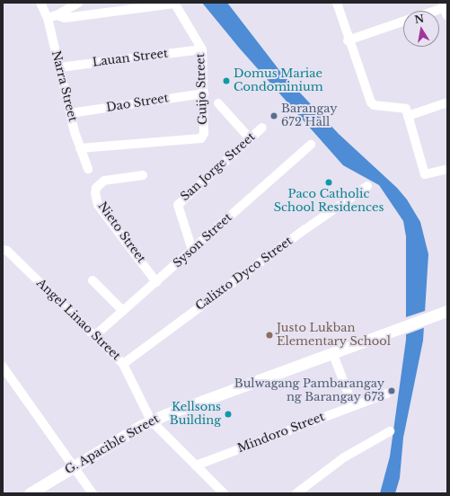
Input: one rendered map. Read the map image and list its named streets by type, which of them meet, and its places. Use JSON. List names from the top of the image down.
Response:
{
  "streets": {
    "street": [
      "Lauan Street",
      "Narra Street",
      "Guijo Street",
      "Dao Street",
      "San Jorge Street",
      "Nieto Street",
      "Syson Street",
      "Calixto Dyco Street",
      "Angel Linao Street",
      "Mindoro Street",
      "G. Apacible Street"
    ]
  },
  "crossings": [
    ["Lauan Street", "Narra Street"],
    ["Lauan Street", "Guijo Street"],
    ["Narra Street", "Guijo Street"],
    ["Narra Street", "Dao Street"],
    ["Guijo Street", "Dao Street"],
    ["San Jorge Street", "Syson Street"],
    ["Nieto Street", "Syson Street"],
    ["Syson Street", "Angel Linao Street"],
    ["Calixto Dyco Street", "Angel Linao Street"],
    ["Angel Linao Street", "Mindoro Street"],
    ["Angel Linao Street", "G. Apacible Street"]
  ],
  "places": [
    "Domus Mariae Condominium",
    "Barangay 672 Hall",
    "Paco Catholic School Residences",
    "Justo Lukban Elementary School",
    "Bulwagang Pambarangay ng Barangay 673",
    "Kellsons Building"
  ],
  "north": "top"
}
